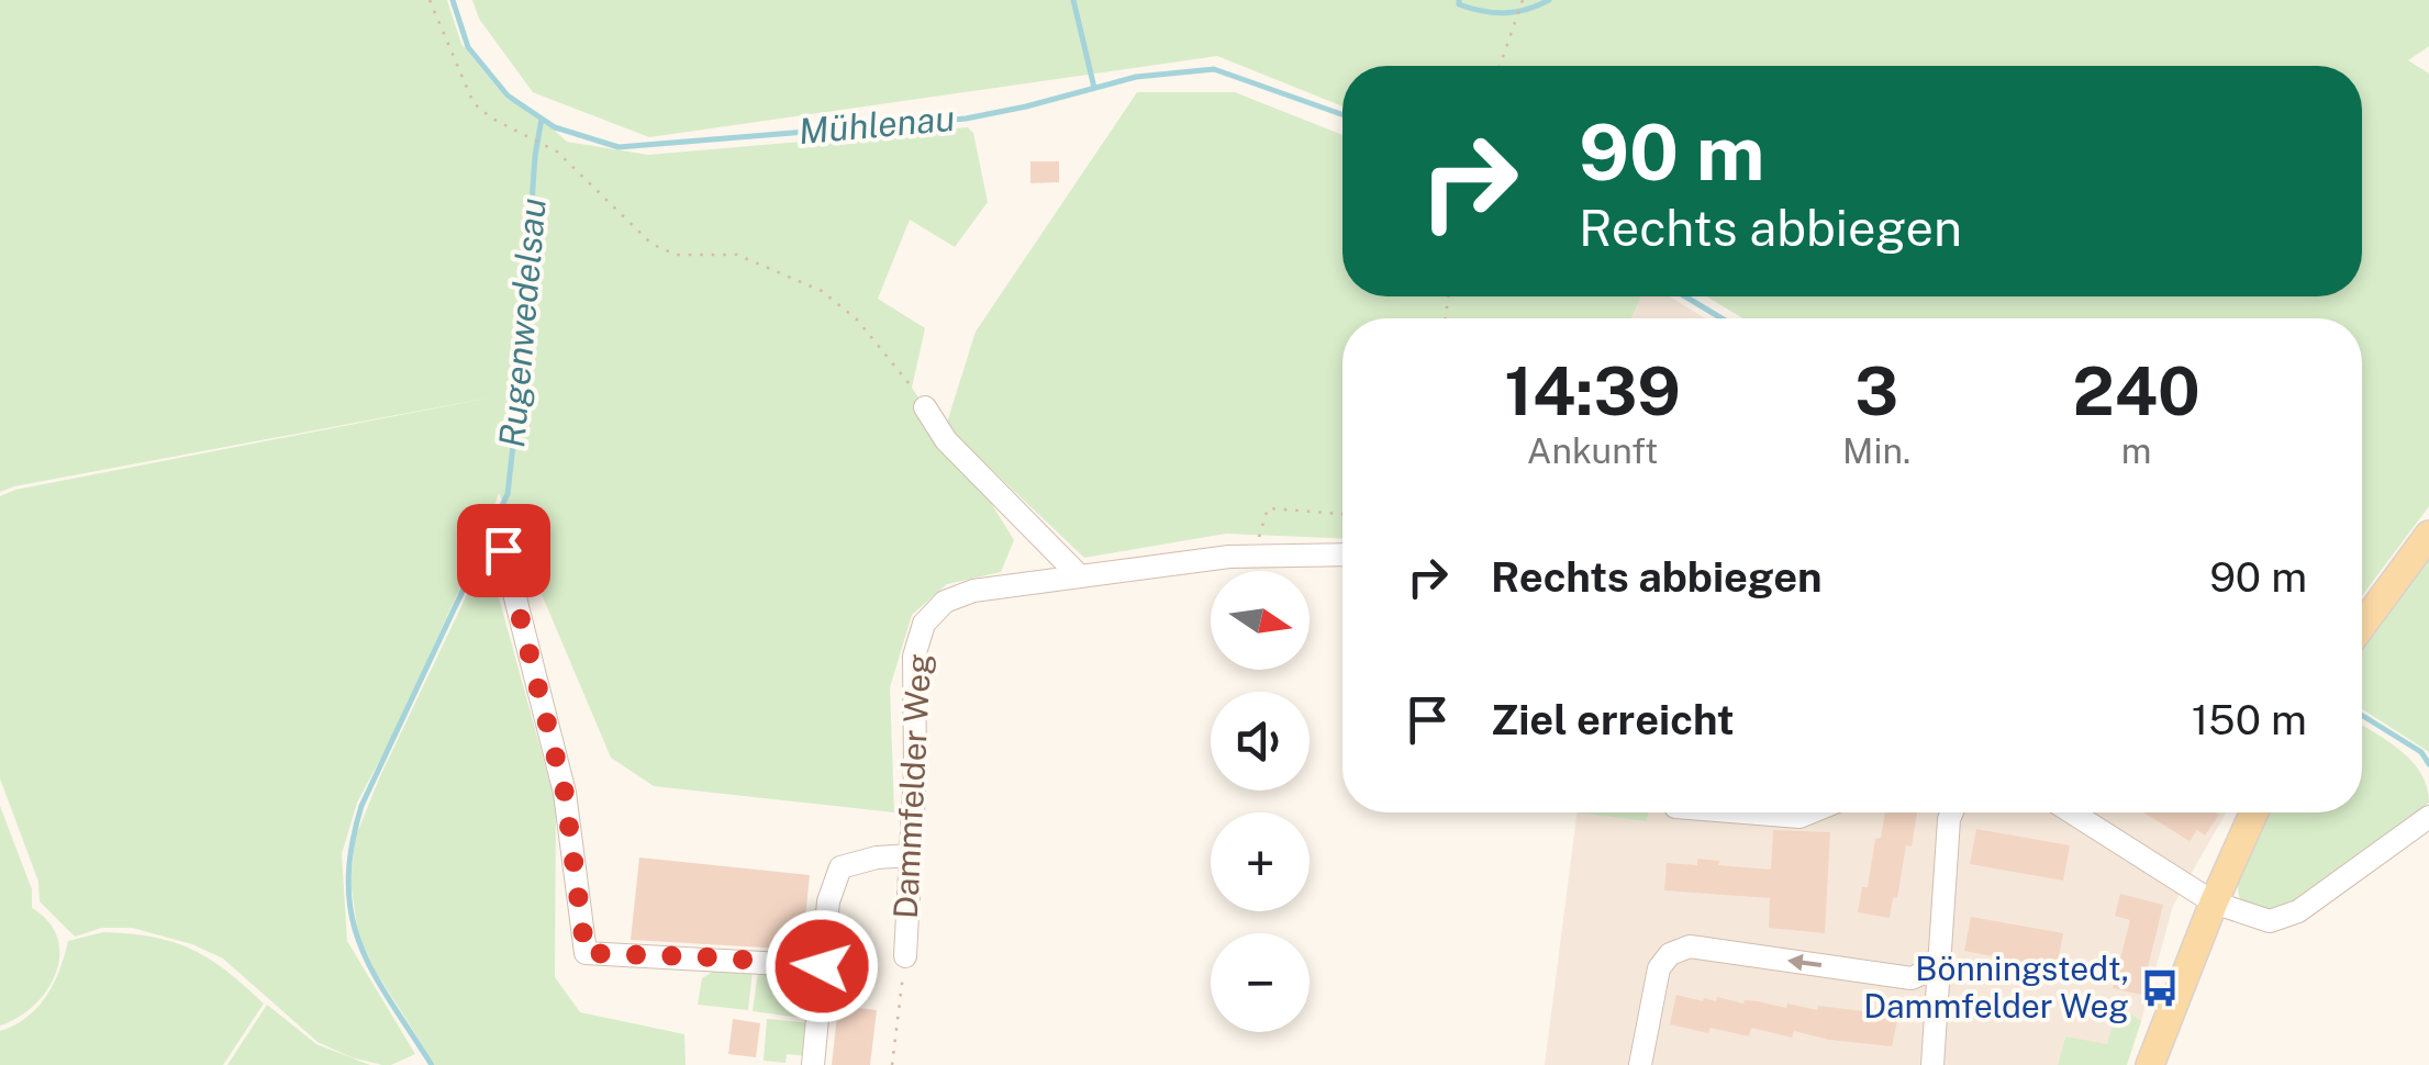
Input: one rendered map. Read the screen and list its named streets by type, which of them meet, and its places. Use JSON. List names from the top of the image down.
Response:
{
  "streets": {
    "street": ["Dammfelder Weg"]
  },
  "water": ["Mühlenau", "Rugenwedelsau"],
  "places": {
    "bus stop": ["Bönningstedt, Dammfelder Weg"]
  },
  "north": "right",
  "page": {
    "turn": ["90 m", "Rechts abbiegen"],
    "eta": [
      "14:39",
      "Ankunft",
      "3",
      "Min.",
      "240",
      "m"
    ],
    "list": [
      {
        "name": "Rechts abbiegen",
        "value": "90 m"
      },
      {
        "name": "Ziel erreicht",
        "value": "150 m"
      }
    ],
    "map_buttons": ["+", "−"]
  }
}
